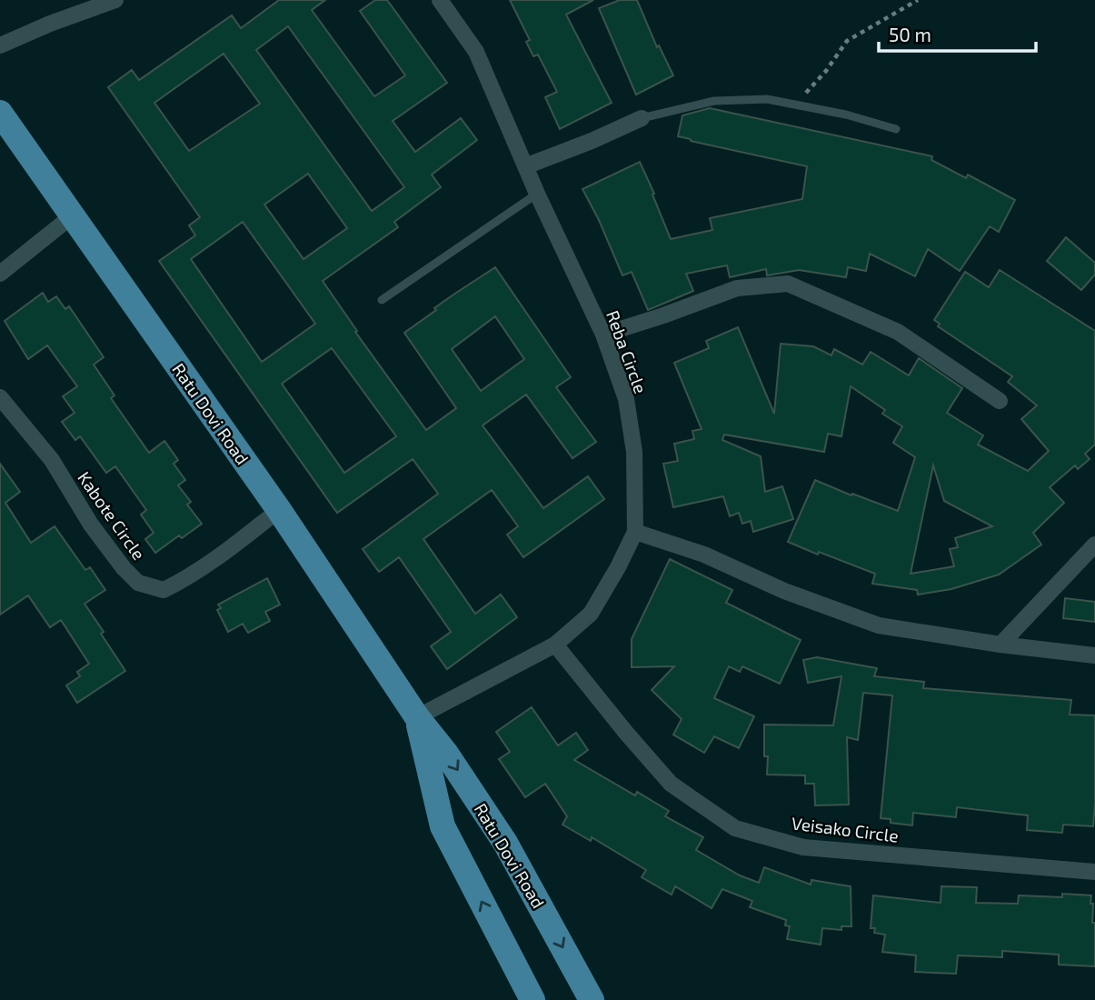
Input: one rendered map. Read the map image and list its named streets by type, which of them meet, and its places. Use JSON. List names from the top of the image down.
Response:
{
  "streets": {
    "main road": ["Ratu Dovi Road"],
    "street": ["Reba Circle", "Kabote Circle", "Veisako Circle"]
  },
  "crossings": [
    ["Reba Circle", "Ratu Dovi Road"],
    ["Reba Circle", "Veisako Circle"],
    ["Ratu Dovi Road", "Kabote Circle"]
  ],
  "scale_bar": "50 m"
}
